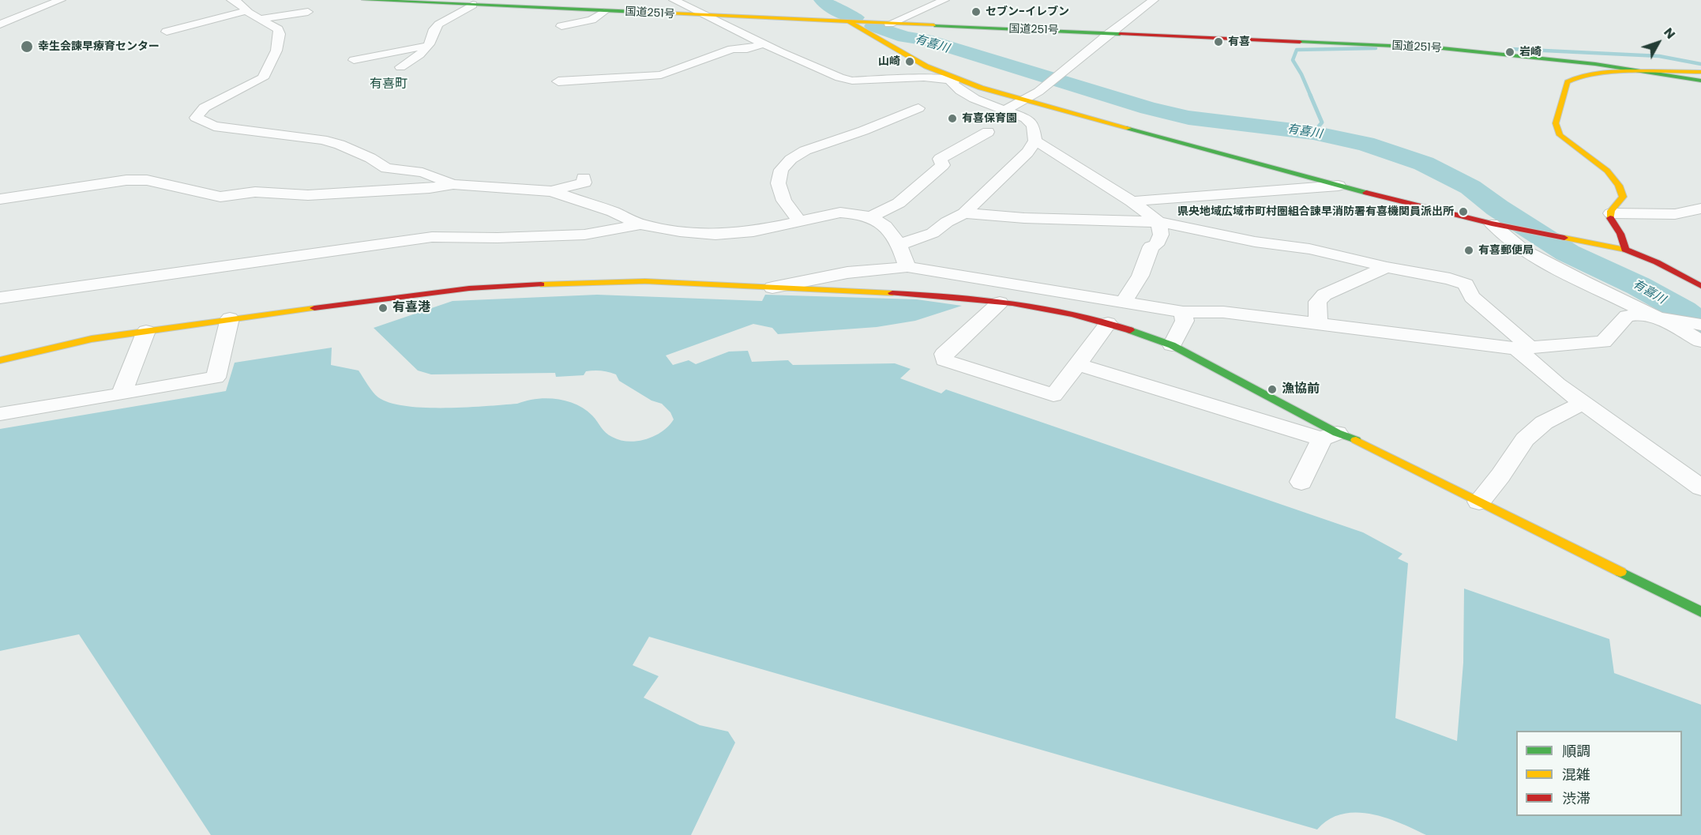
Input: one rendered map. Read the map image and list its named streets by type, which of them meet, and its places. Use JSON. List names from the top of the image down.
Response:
{
  "streets": {
    "main road": ["国道251号"]
  },
  "districts": ["有喜町"],
  "water": ["有喜川"],
  "places": [
    "セブン-イレブン",
    "有喜",
    "幸生会諫早療育センター",
    "岩崎",
    "山崎",
    "有喜保育園",
    "県央地域広域市町村圏組合諌早消防署有喜機関員派出所",
    "有喜郵便局",
    "有喜港",
    "漁協前"
  ],
  "legend": ["順調", "混雑", "渋滞"],
  "north": "top right"
}
